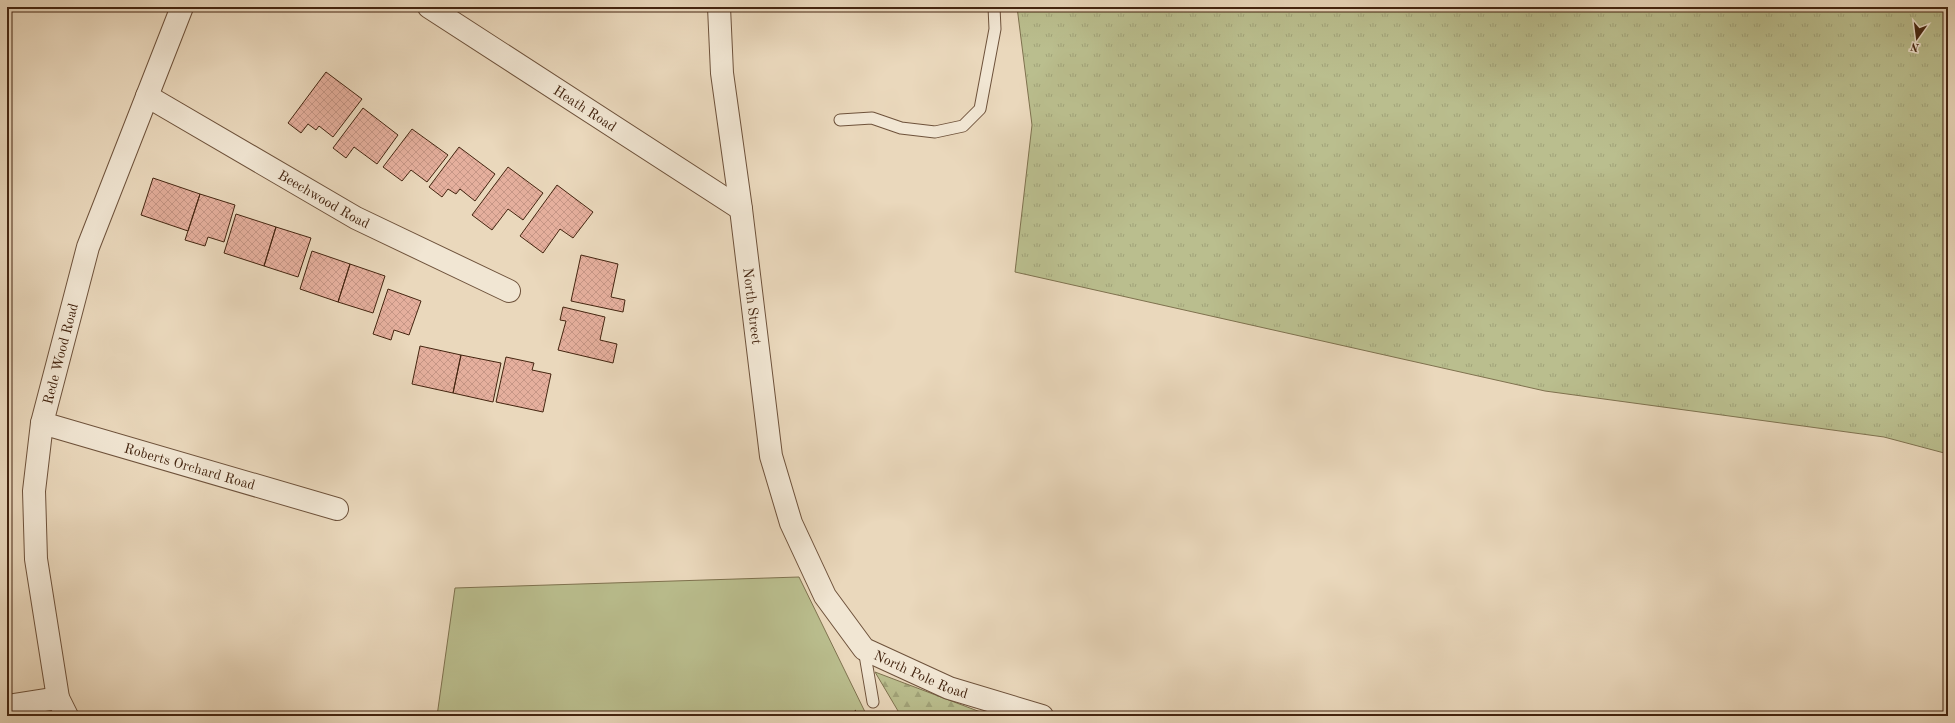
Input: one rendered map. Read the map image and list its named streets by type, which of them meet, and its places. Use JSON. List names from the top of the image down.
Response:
{
  "streets": {
    "street": [
      "Heath Road",
      "Beechwood Road",
      "North Street",
      "Rede Wood Road",
      "Roberts Orchard Road",
      "North Pole Road"
    ]
  },
  "crossings": [
    ["Heath Road", "North Street"],
    ["Beechwood Road", "Rede Wood Road"],
    ["North Street", "North Pole Road"],
    ["Rede Wood Road", "Roberts Orchard Road"]
  ],
  "north": "bottom"
}
